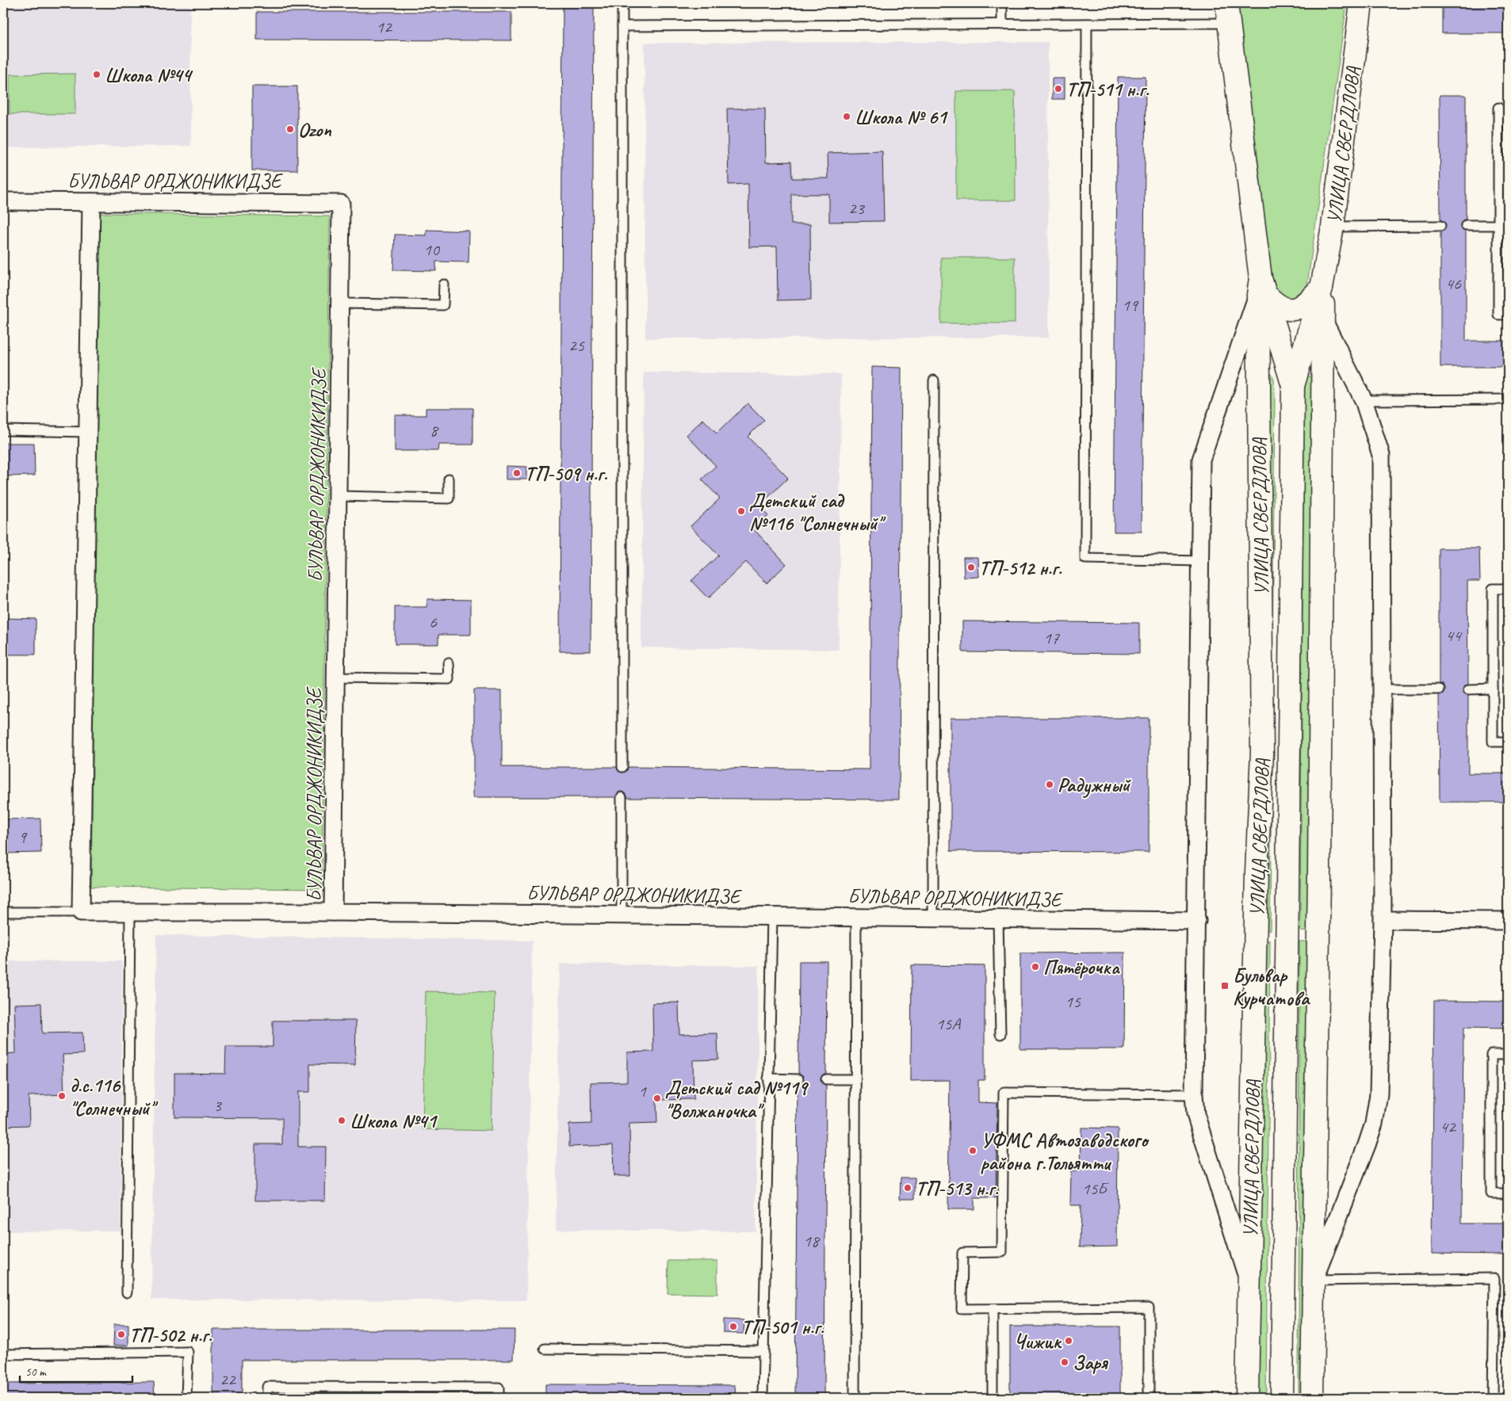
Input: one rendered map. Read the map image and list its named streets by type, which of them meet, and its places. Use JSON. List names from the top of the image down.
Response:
{
  "streets": {
    "main road": ["УЛИЦА СВЕРДЛОВА"],
    "street": ["БУЛЬВАР ОРДЖОНИКИДЗЕ"]
  },
  "places": {
    "other": [
      "Школа №44",
      "ТП-511 н.г.",
      "Школа № 61",
      "Ozon",
      "ТП-509 н.г.",
      "Детский сад №116 \"Солнечный\"",
      "ТП-512 н.г.",
      "Радужный",
      "Пятёрочка",
      "д.с.116 \"Солнечный\"",
      "Детский сад №119 \"Волжаночка\"",
      "Школа №41",
      "УФМС Автозаводского района г.Тольятти",
      "ТП-513 н.г.",
      "ТП-501 н.г.",
      "ТП-502 н.г.",
      "Чижик",
      "Заря"
    ],
    "transit": ["Бульвар Курчатова"]
  },
  "house_numbers": [
    "12",
    "23",
    "10",
    "46",
    "19",
    "25",
    "8",
    "6",
    "44",
    "17",
    "9",
    "15",
    "15А",
    "1",
    "3",
    "42",
    "15Б",
    "18",
    "22"
  ],
  "scale_bar": "50 m"
}
